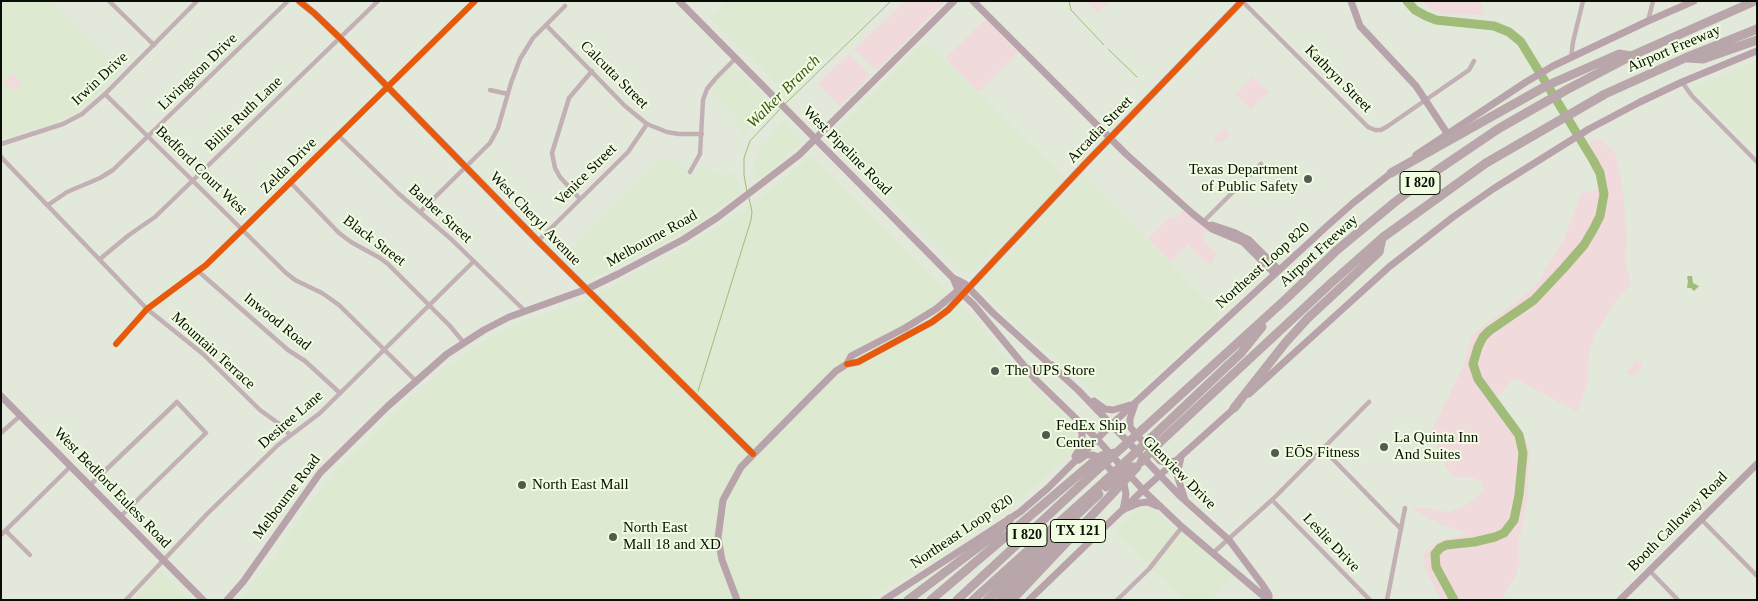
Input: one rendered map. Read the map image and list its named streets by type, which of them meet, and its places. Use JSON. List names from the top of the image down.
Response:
{
  "streets": {
    "highway": ["Airport Freeway", "I 820", "TX 121"],
    "main road": [
      "Arcadia Street",
      "West Pipeline Road",
      "West Cheryl Avenue",
      "Melbourne Road",
      "Northeast Loop 820",
      "Glenview Drive",
      "West Bedford Euless Road",
      "Booth Calloway Road"
    ],
    "street": [
      "Livingston Drive",
      "Calcutta Street",
      "Irwin Drive",
      "Kathryn Street",
      "Billie Ruth Lane",
      "Zelda Drive",
      "Bedford Court West",
      "Venice Street",
      "Barber Street",
      "Black Street",
      "Inwood Road",
      "Mountain Terrace",
      "Desiree Lane",
      "Leslie Drive"
    ]
  },
  "crossings": [
    ["Airport Freeway", "I 820"],
    ["Livingston Drive", "Bedford Court West"],
    ["Livingston Drive", "Mountain Terrace"],
    ["Calcutta Street", "Venice Street"],
    ["Irwin Drive", "Bedford Court West"],
    ["Kathryn Street", "Arcadia Street"],
    ["Billie Ruth Lane", "Bedford Court West"],
    ["Billie Ruth Lane", "West Cheryl Avenue"],
    ["Billie Ruth Lane", "Mountain Terrace"],
    ["Arcadia Street", "West Pipeline Road"],
    ["Arcadia Street", "West Cheryl Avenue"],
    ["West Pipeline Road", "Melbourne Road"],
    ["West Pipeline Road", "Northeast Loop 820"],
    ["West Pipeline Road", "Glenview Drive"],
    ["Zelda Drive", "Bedford Court West"],
    ["Zelda Drive", "Barber Street"],
    ["Zelda Drive", "West Cheryl Avenue"],
    ["Zelda Drive", "Black Street"],
    ["Zelda Drive", "Inwood Road"],
    ["Zelda Drive", "Mountain Terrace"],
    ["Bedford Court West", "Melbourne Road"],
    ["Bedford Court West", "Desiree Lane"],
    ["Venice Street", "West Cheryl Avenue"],
    ["Barber Street", "Melbourne Road"],
    ["Barber Street", "Desiree Lane"],
    ["West Cheryl Avenue", "Melbourne Road"],
    ["Melbourne Road", "Black Street"],
    ["Black Street", "Desiree Lane"],
    ["Northeast Loop 820", "Glenview Drive"],
    ["Inwood Road", "Desiree Lane"],
    ["Mountain Terrace", "Desiree Lane"],
    ["Desiree Lane", "West Bedford Euless Road"]
  ],
  "water": ["Walker Branch"],
  "places": [
    "Texas Department of Public Safety",
    "The UPS Store",
    "FedEx Ship Center",
    "La Quinta Inn And Suites",
    "EŌS Fitness",
    "North East Mall",
    "North East Mall 18 and XD"
  ]
}
